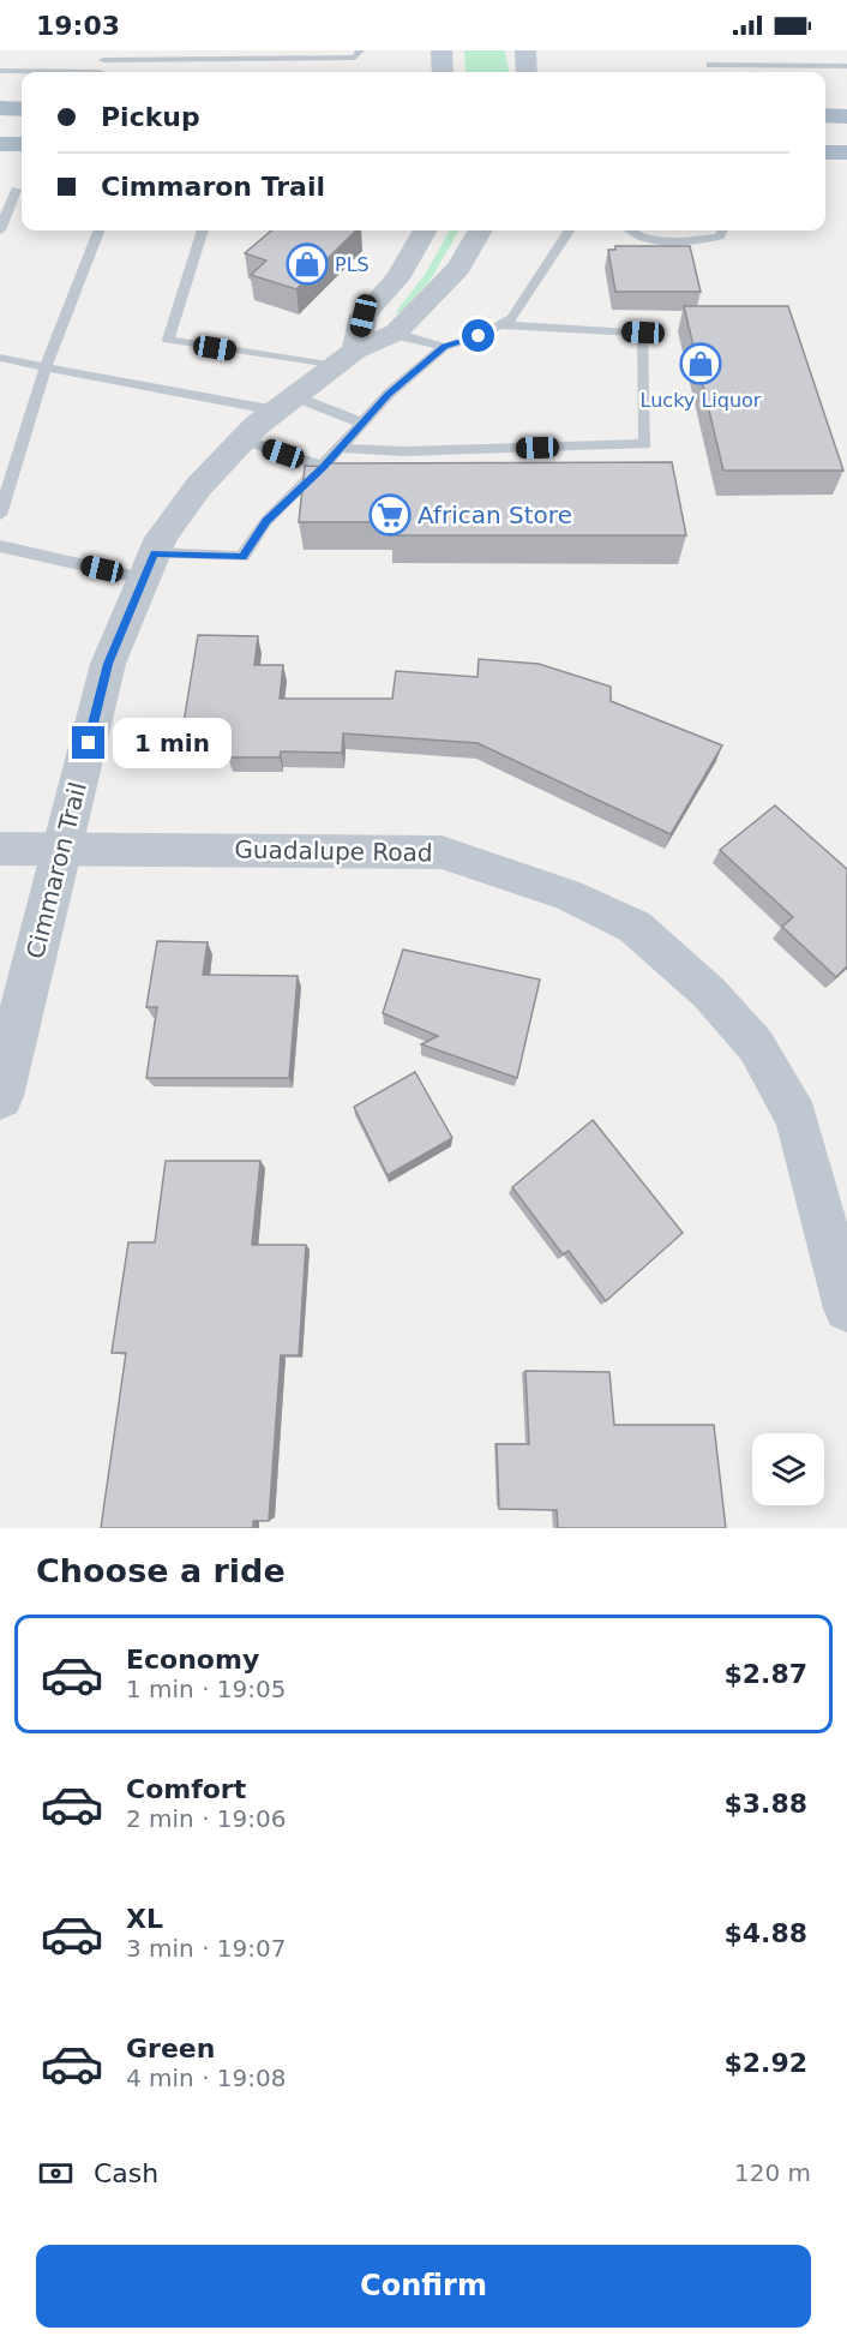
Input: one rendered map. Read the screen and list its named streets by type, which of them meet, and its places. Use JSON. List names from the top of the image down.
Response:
{
  "streets": {
    "street": ["Guadalupe Road", "Cimmaron Trail"]
  },
  "crossings": [
    ["Guadalupe Road", "Cimmaron Trail"]
  ],
  "places": {
    "shop": ["PLS", "Lucky Liquor"],
    "supermarket": ["African Store"]
  },
  "page": {
    "status": "19:03",
    "banner": ["Pickup", "Cimmaron Trail"],
    "bubble": "1 min",
    "heading": "Choose a ride",
    "list": [
      {
        "name": "Economy",
        "note": "1 min · 19:05",
        "value": "$2.87"
      },
      {
        "name": "Comfort",
        "note": "2 min · 19:06",
        "value": "$3.88"
      },
      {
        "name": "XL",
        "note": "3 min · 19:07",
        "value": "$4.88"
      },
      {
        "name": "Green",
        "note": "4 min · 19:08",
        "value": "$2.92"
      }
    ],
    "pay": ["Cash", "120 m"],
    "buttons": "Confirm"
  }
}
